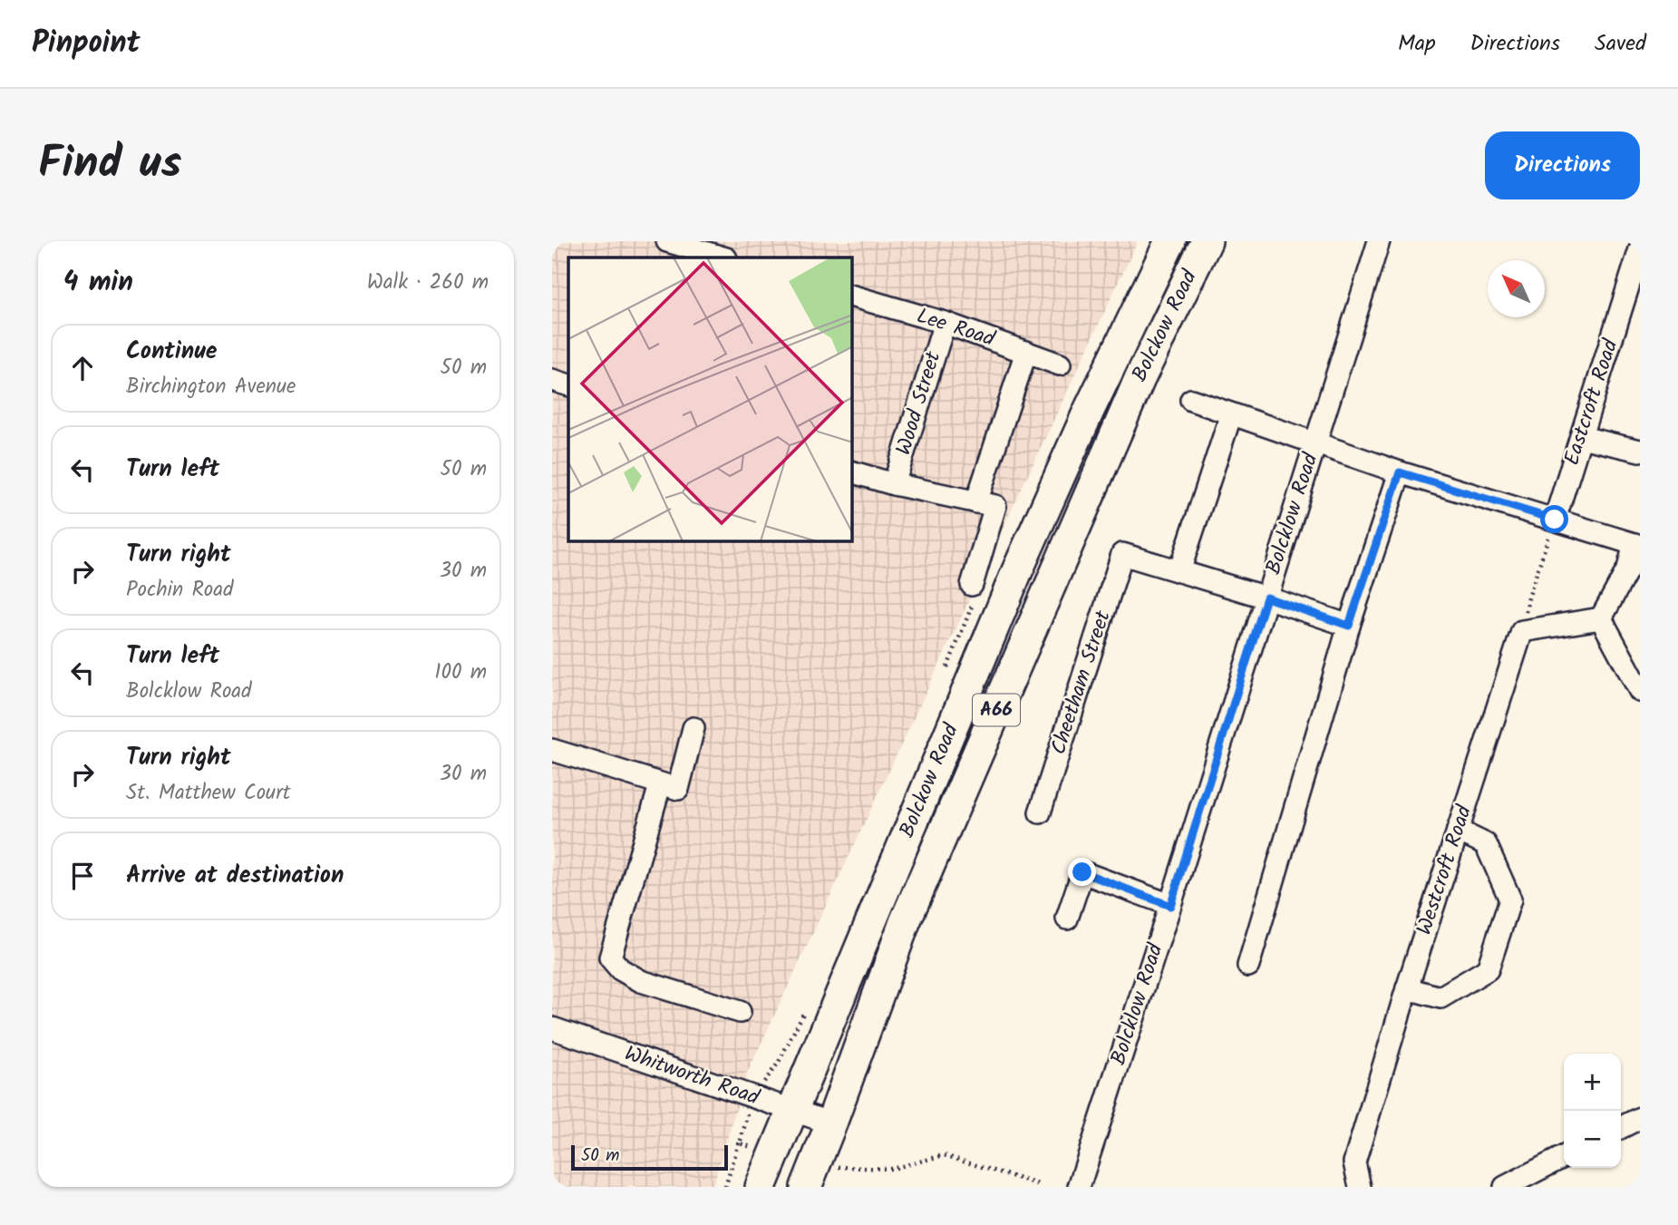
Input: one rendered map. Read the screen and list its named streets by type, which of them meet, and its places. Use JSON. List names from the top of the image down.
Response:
{
  "streets": {
    "highway": ["Bolckow Road", "A66"],
    "street": [
      "Lee Road",
      "Eastcroft Road",
      "Wood Street",
      "Bolcklow Road",
      "Cheetham Street",
      "Westcroft Road",
      "Whitworth Road"
    ]
  },
  "crossings": [
    ["Bolckow Road", "Whitworth Road"],
    ["Lee Road", "Wood Street"]
  ],
  "scale_bar": "50 m",
  "north": "top left",
  "page": {
    "header": "Pinpoint",
    "nav": ["Map", "Directions", "Saved"],
    "title": "Find us",
    "buttons": "Directions",
    "heading": ["4 min", "Walk · 260 m"],
    "list": [
      ["Continue", "Birchington Avenue", "50 m"],
      ["Turn left", "50 m"],
      ["Turn right", "Pochin Road", "30 m"],
      ["Turn left", "Bolcklow Road", "100 m"],
      ["Turn right", "St. Matthew Court", "30 m"],
      "Arrive at destination"
    ],
    "map_buttons": ["+", "−"],
    "scale": "50 m"
  }
}
